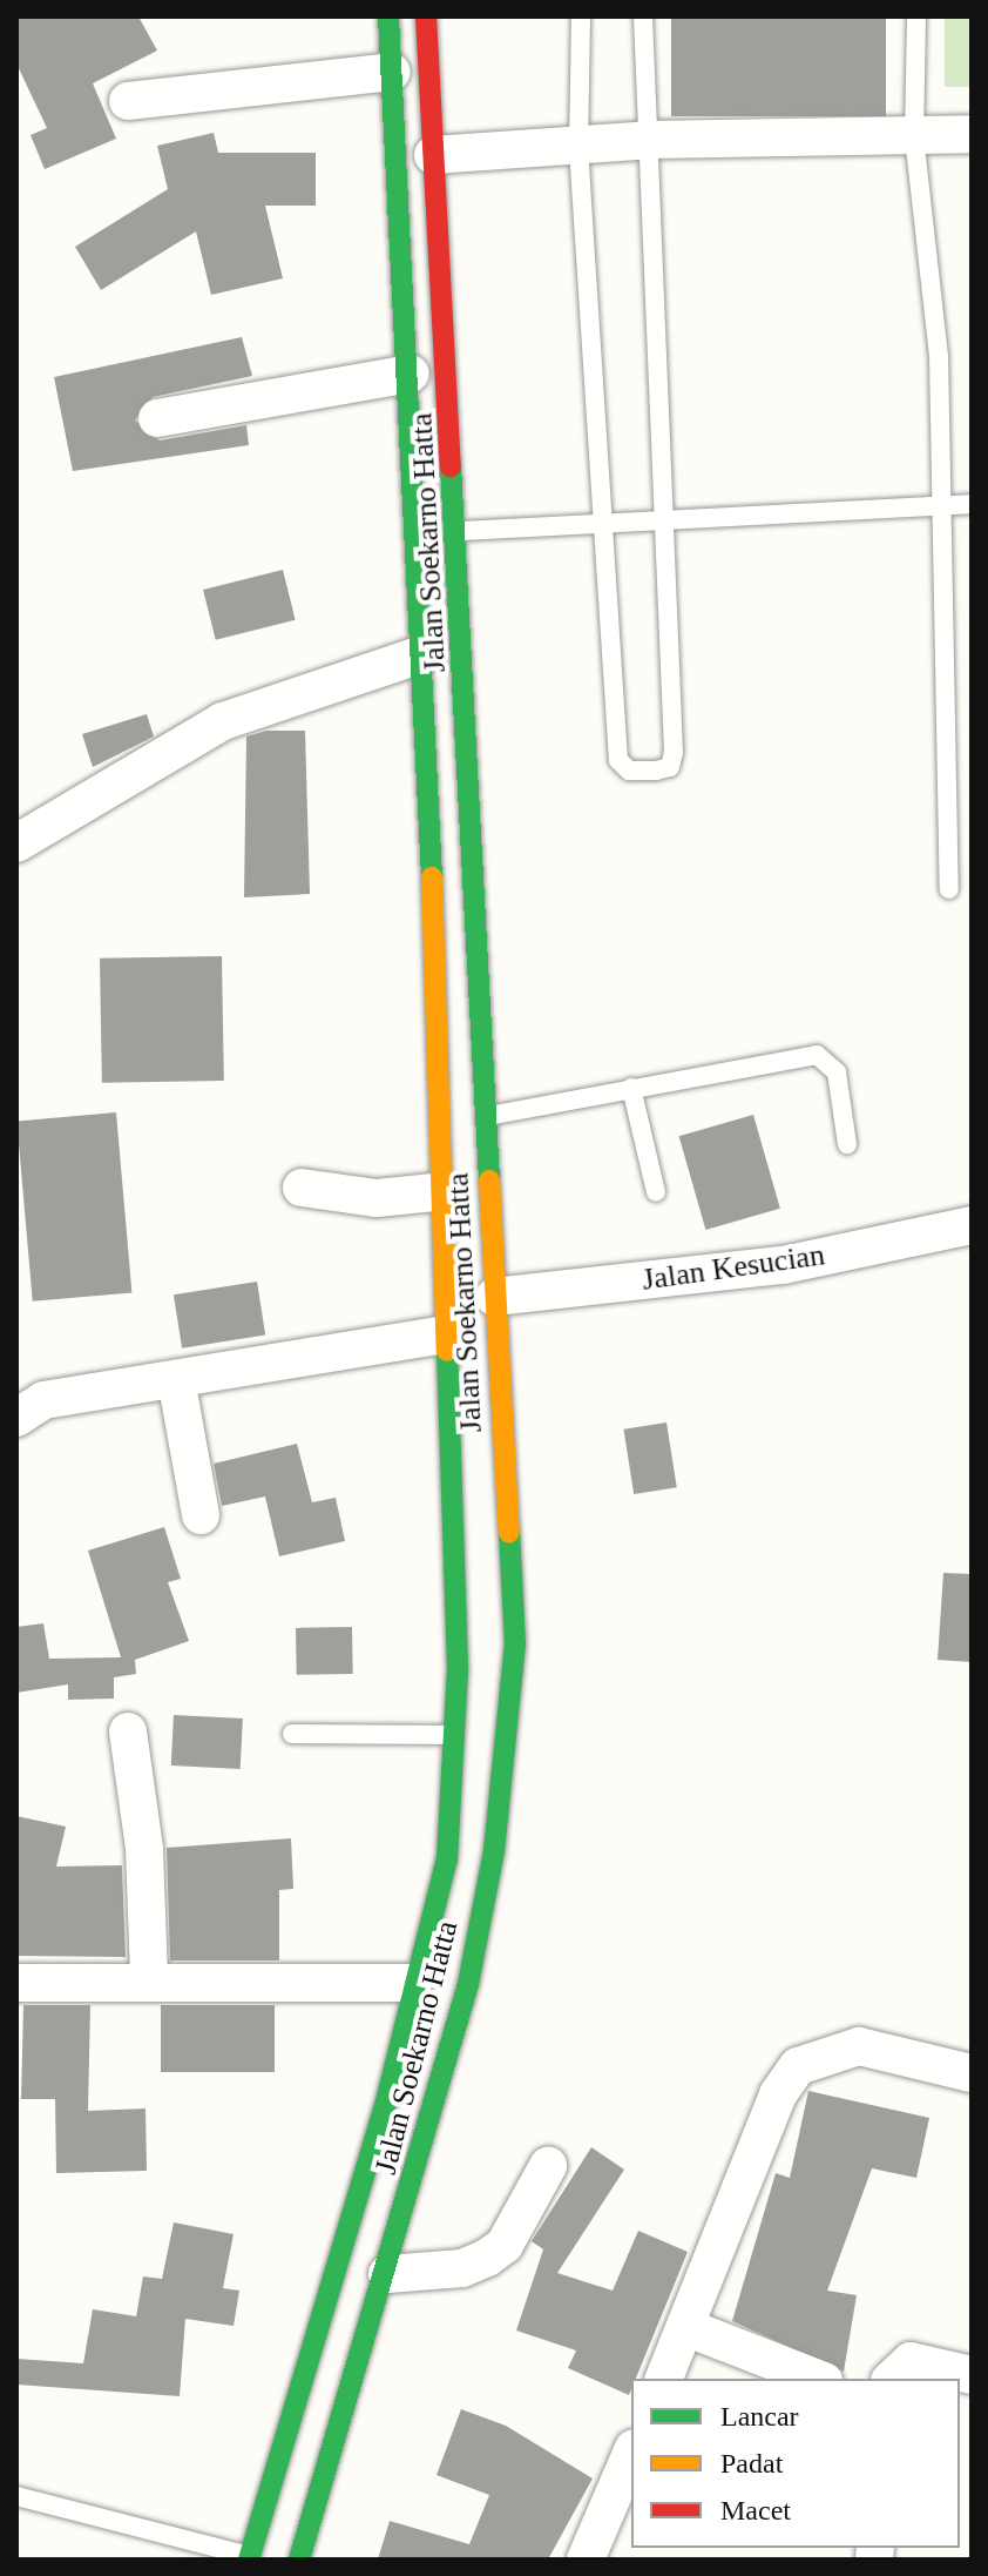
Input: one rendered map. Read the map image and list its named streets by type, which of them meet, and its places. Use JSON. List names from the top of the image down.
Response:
{
  "streets": {
    "highway": ["Jalan Soekarno Hatta"],
    "street": ["Jalan Kesucian"]
  },
  "crossings": [
    ["Jalan Soekarno Hatta", "Jalan Kesucian"]
  ],
  "legend": ["Lancar", "Padat", "Macet"]
}
